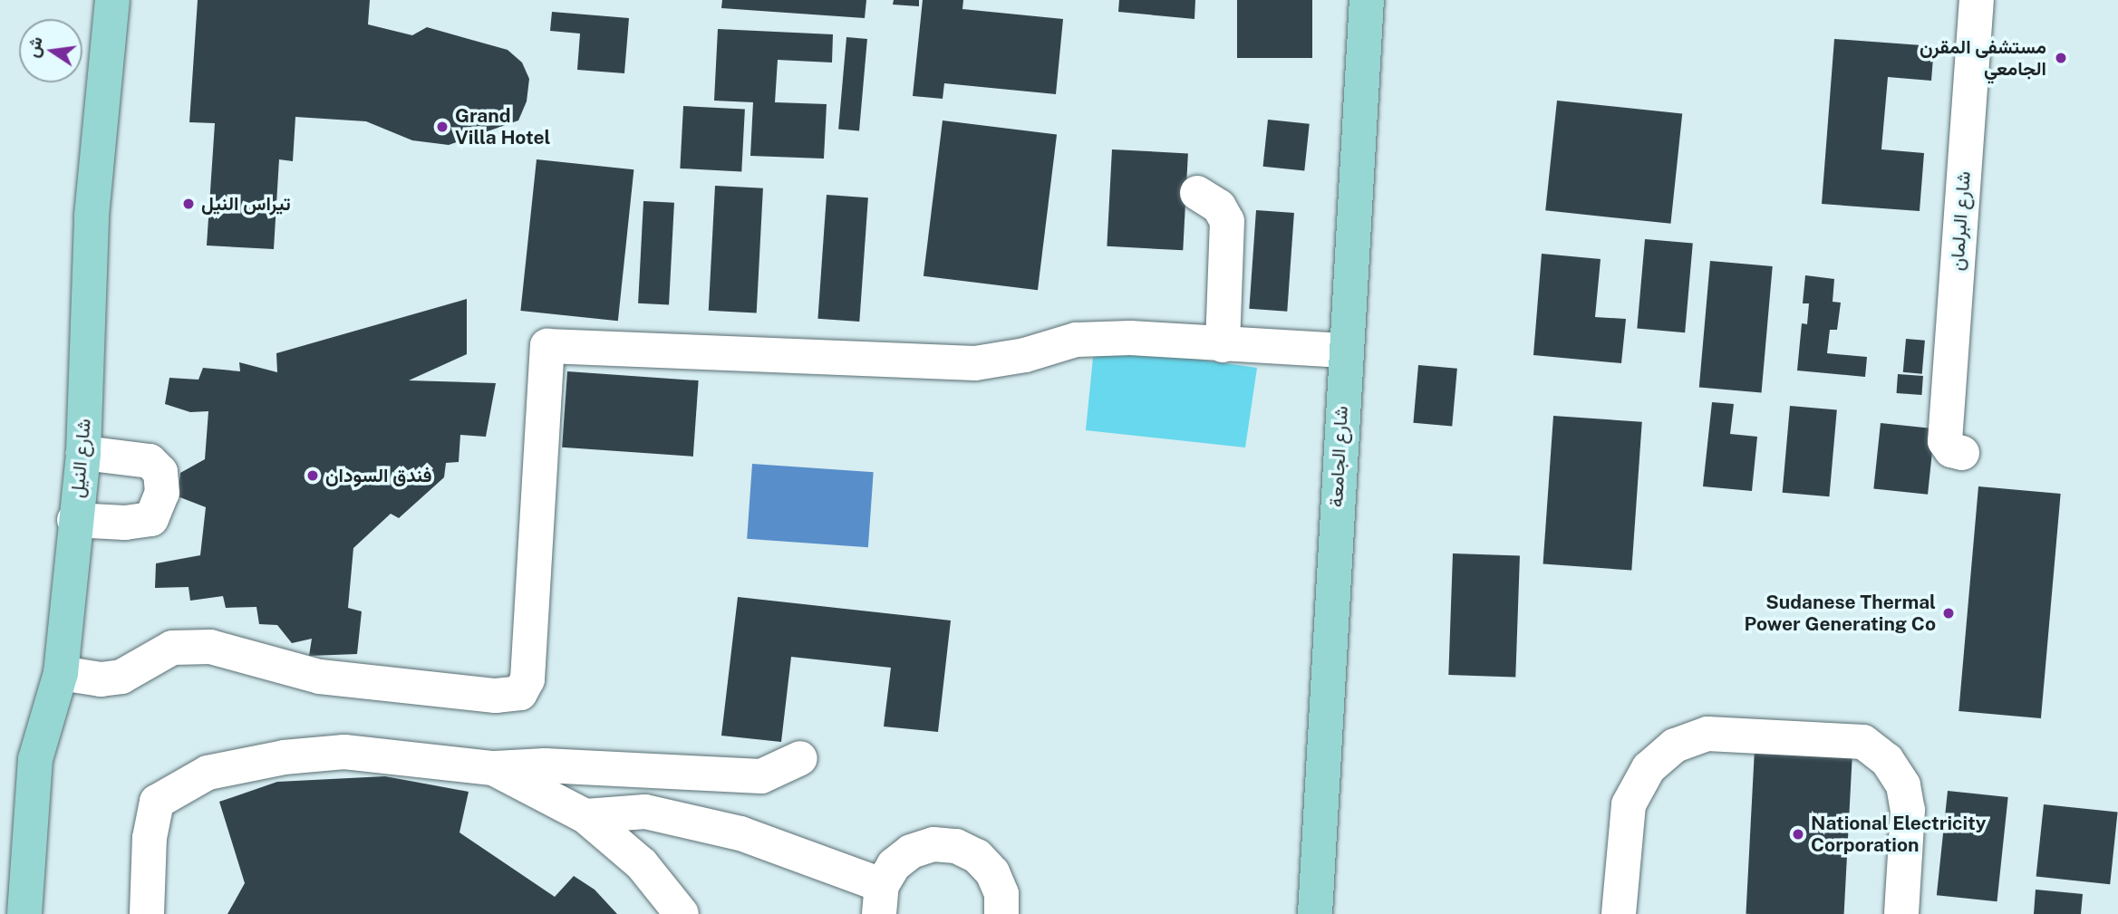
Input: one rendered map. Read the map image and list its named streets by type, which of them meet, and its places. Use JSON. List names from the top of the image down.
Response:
{
  "streets": {
    "main road": ["شارع الجامعة", "شارع النيل"],
    "street": ["شارع البرلمان"]
  },
  "places": [
    "مستشفى المقرن الجامعي",
    "Grand Villa Hotel",
    "تيراس النيل",
    "فندق السودان",
    "Sudanese Thermal Power Generating Co",
    "National Electricity Corporation"
  ],
  "north": "left"
}
